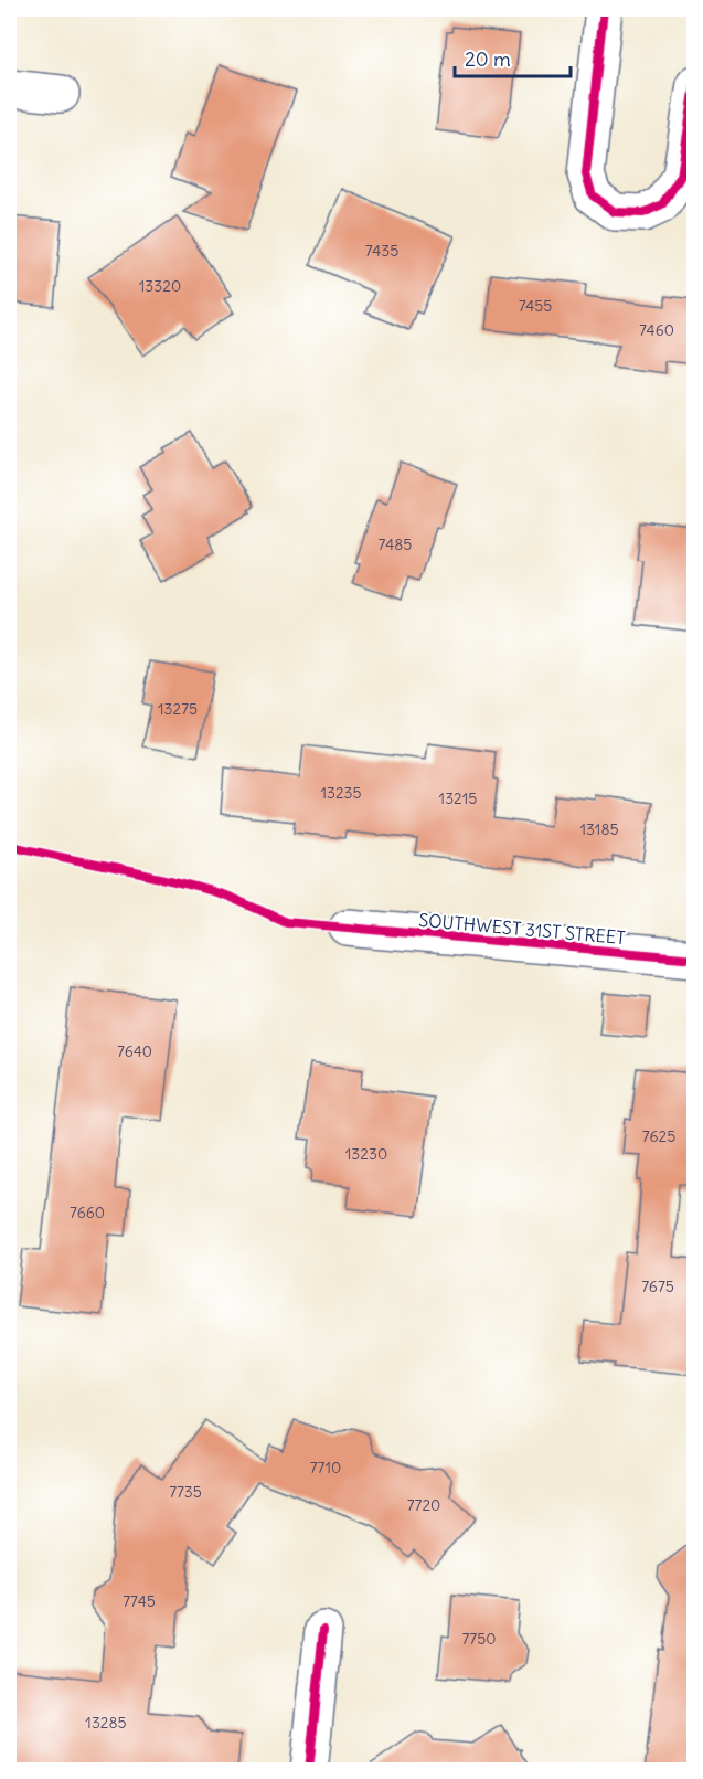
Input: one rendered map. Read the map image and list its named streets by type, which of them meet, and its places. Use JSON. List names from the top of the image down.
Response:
{
  "streets": {
    "street": ["SOUTHWEST 31ST STREET"]
  },
  "house_numbers": [
    "7435",
    "13320",
    "7455",
    "7460",
    "7485",
    "13275",
    "13235",
    "13215",
    "13185",
    "7640",
    "7625",
    "13230",
    "7660",
    "7675",
    "7710",
    "7735",
    "7720",
    "7745",
    "7750",
    "13285"
  ],
  "scale_bar": "20 m"
}
